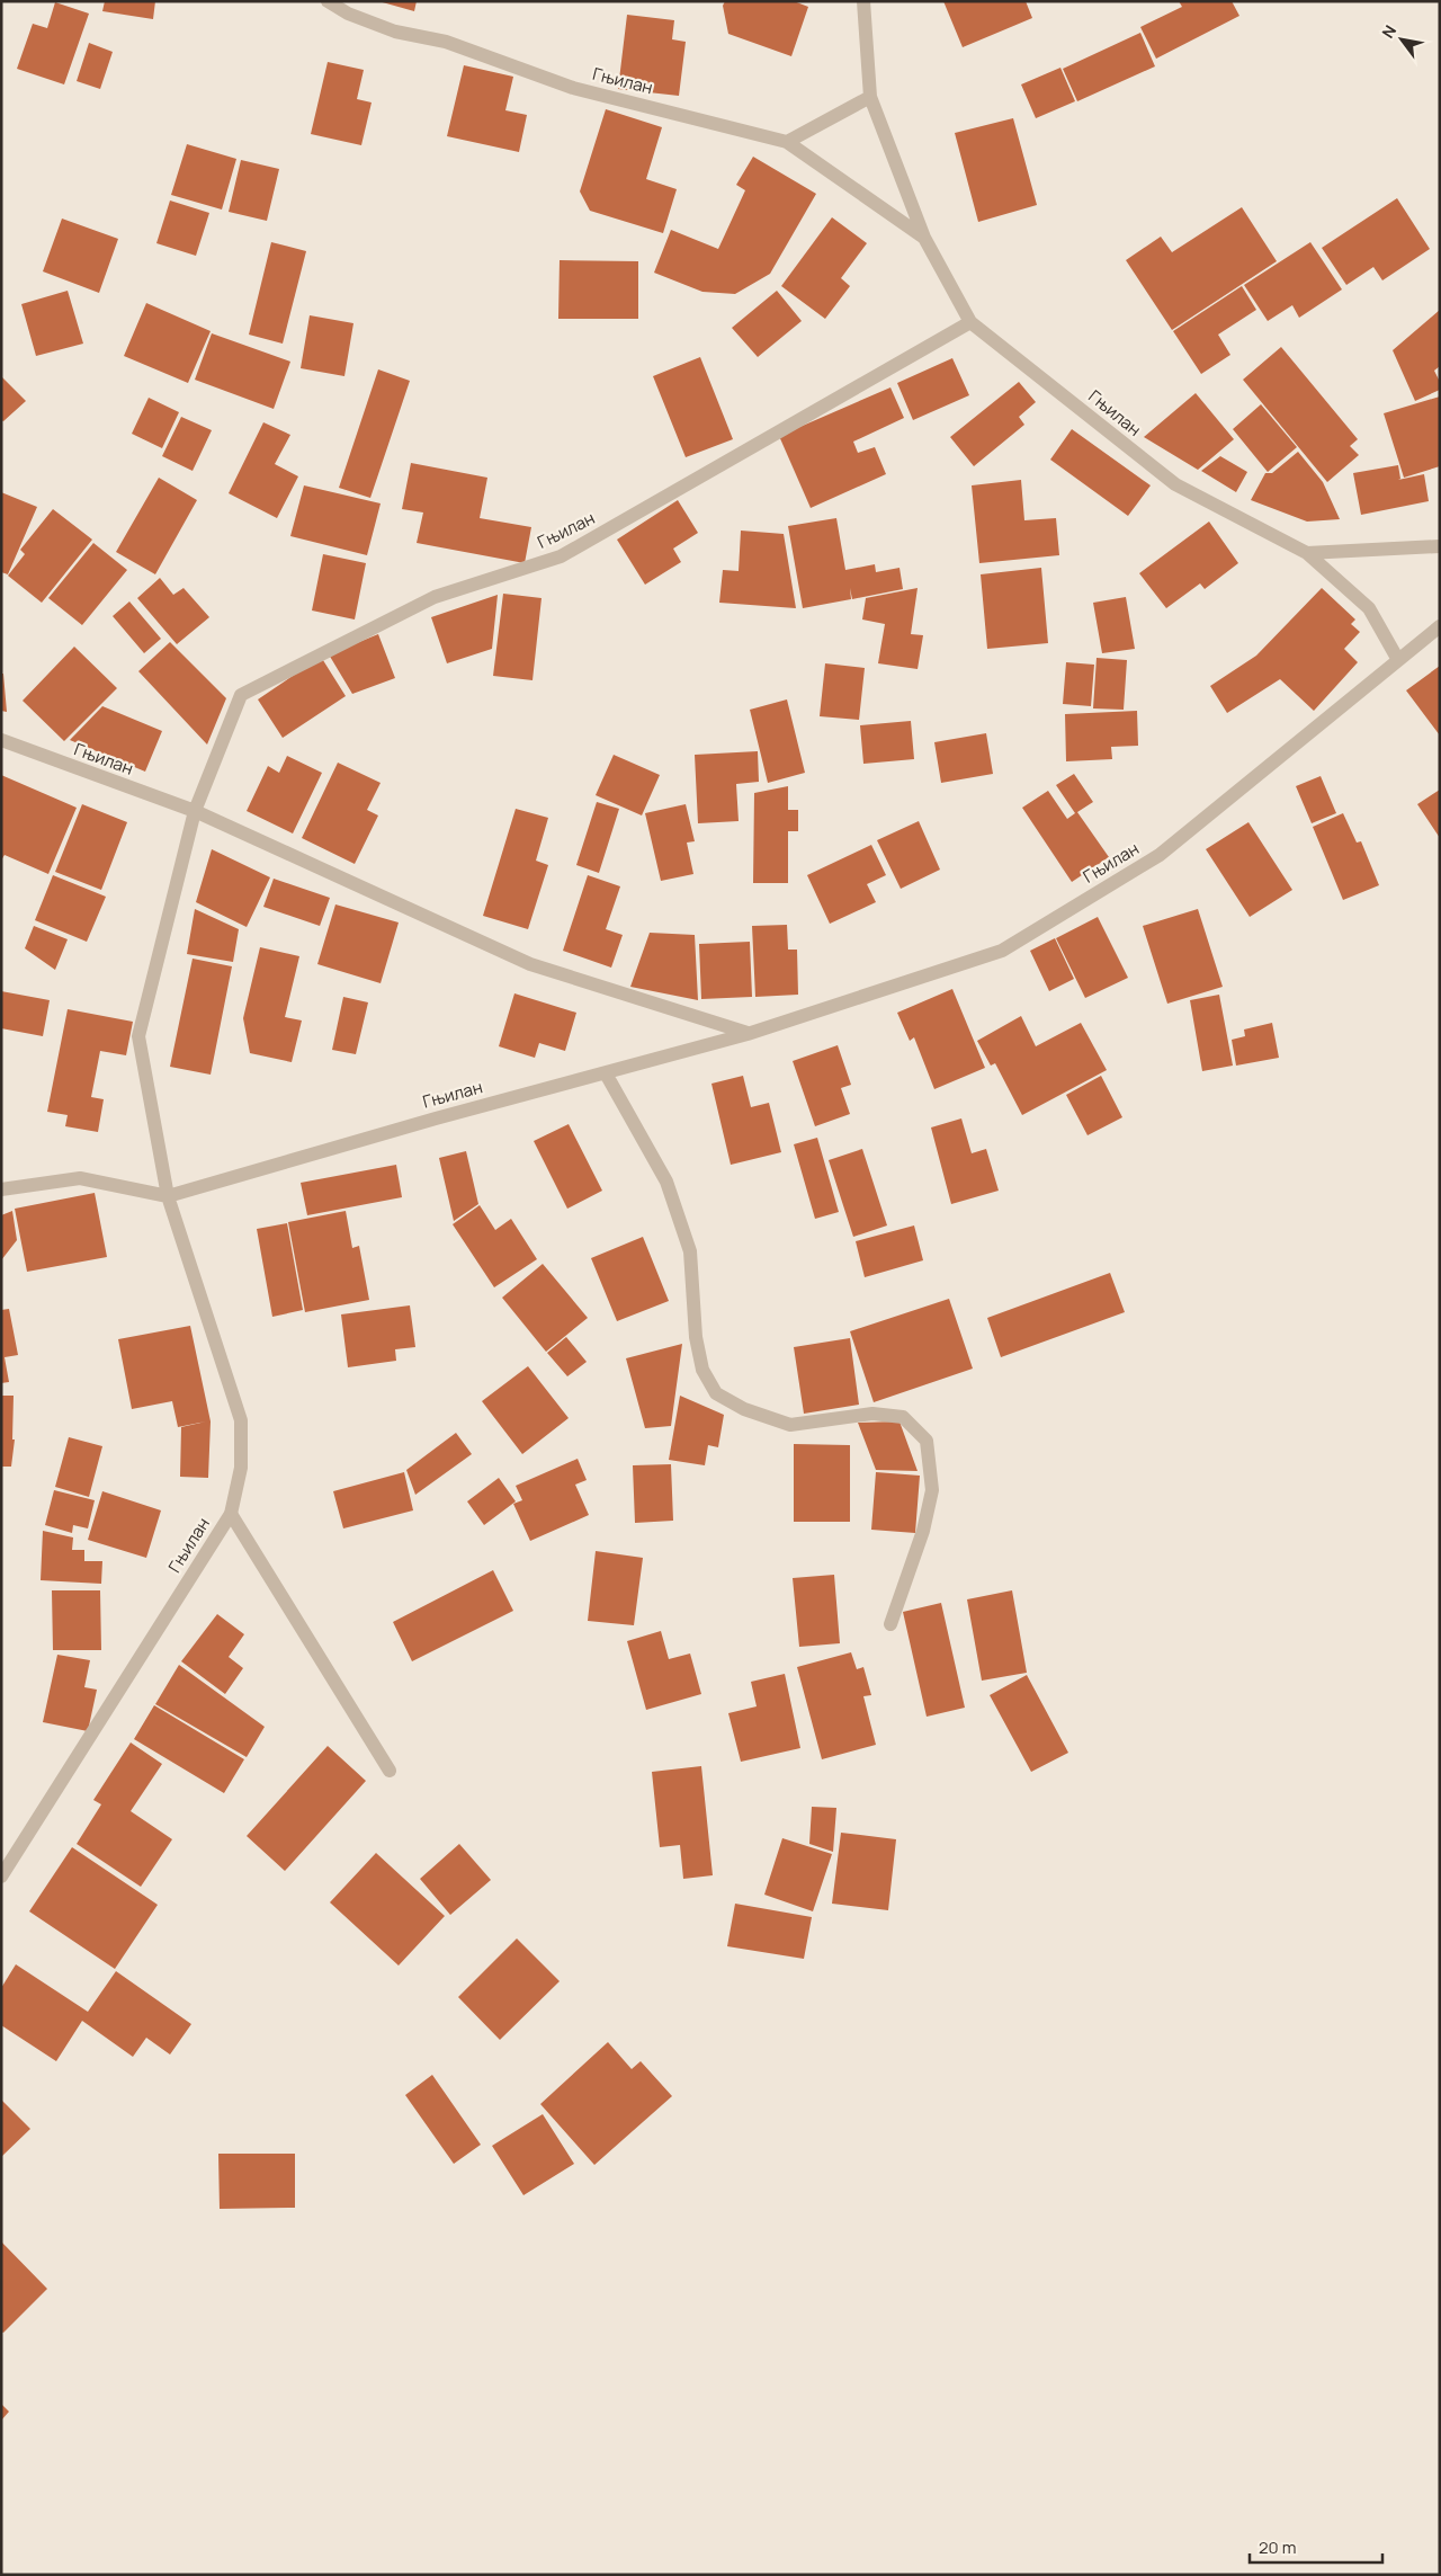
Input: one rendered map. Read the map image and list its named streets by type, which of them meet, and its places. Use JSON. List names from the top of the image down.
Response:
{
  "streets": {
    "street": ["Гњилан"]
  },
  "scale_bar": "20 m",
  "north": "top left"
}
